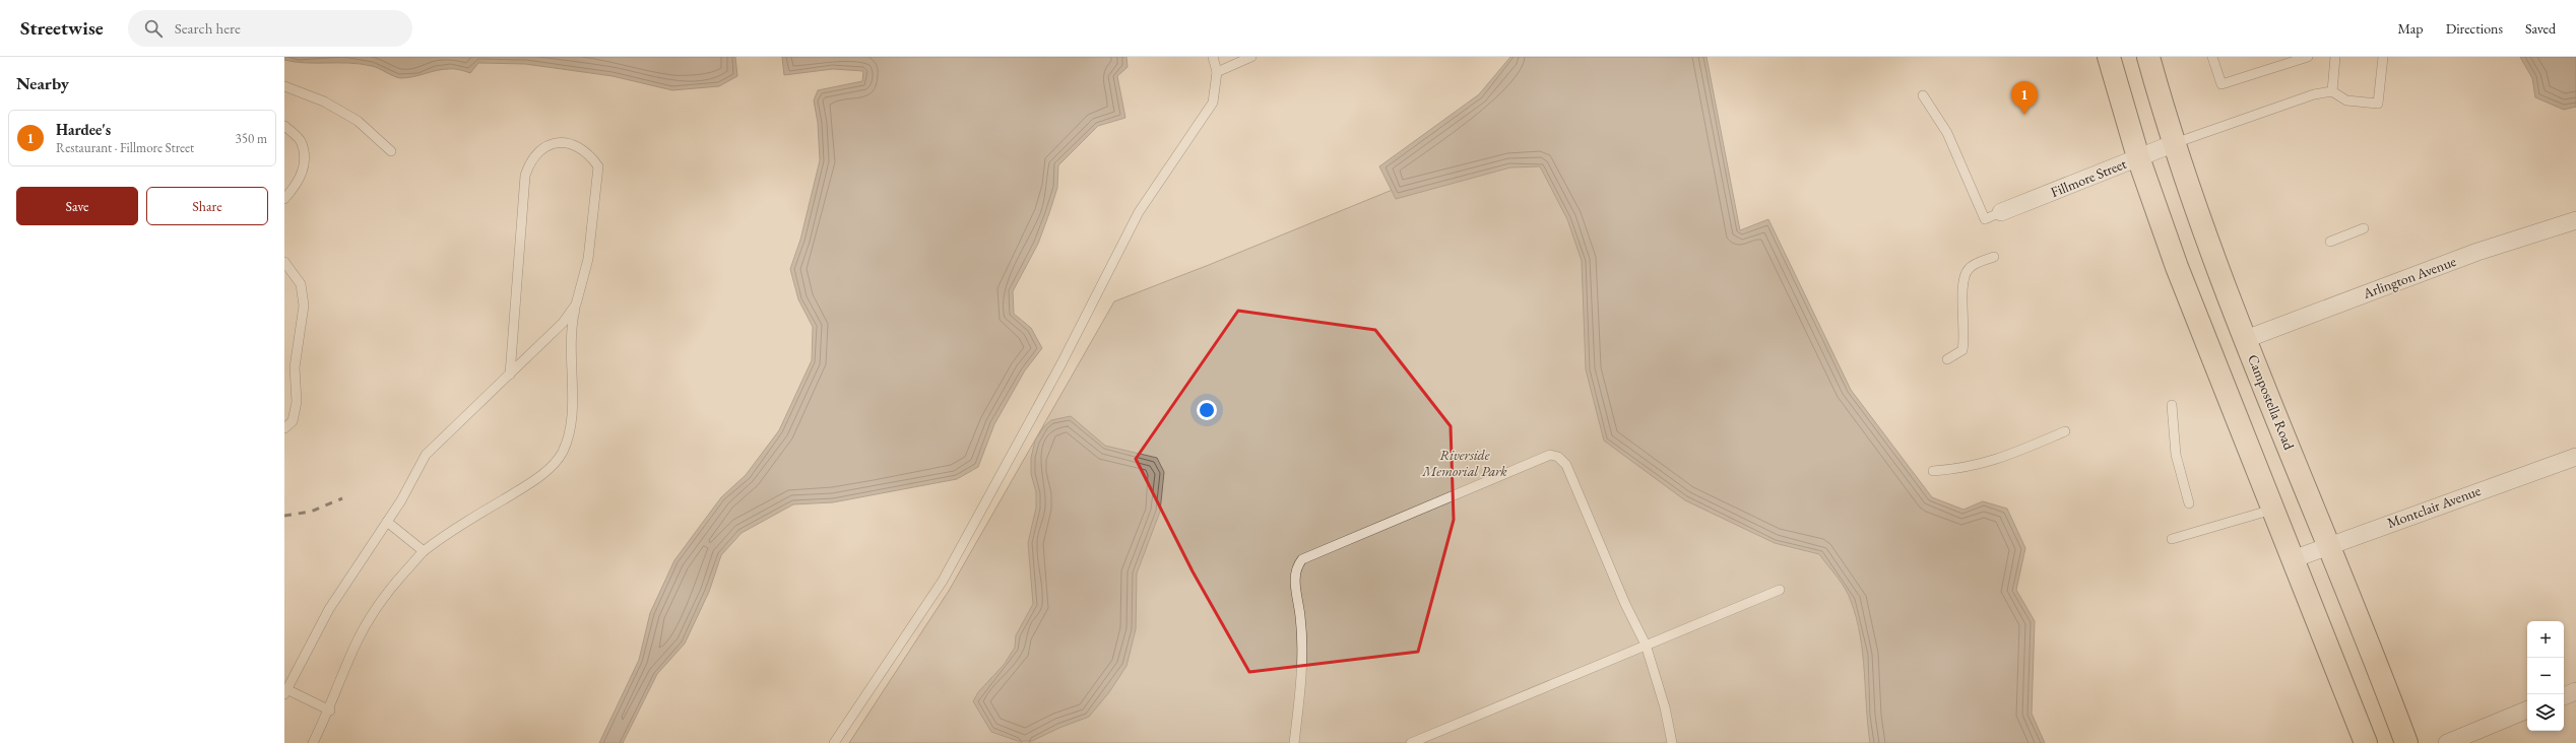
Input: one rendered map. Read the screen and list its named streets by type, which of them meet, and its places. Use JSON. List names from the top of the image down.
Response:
{
  "streets": {
    "main road": ["Campostella Road"],
    "street": ["Fillmore Street", "Arlington Avenue", "Montclair Avenue"]
  },
  "crossings": [
    ["Fillmore Street", "Campostella Road"],
    ["Arlington Avenue", "Campostella Road"],
    ["Campostella Road", "Montclair Avenue"]
  ],
  "parks": ["Riverside Memorial Park"],
  "page": {
    "header": "Streetwise",
    "search": "Search here",
    "nav": ["Map", "Directions", "Saved"],
    "heading": "Nearby",
    "pins": "1",
    "list": [
      {
        "mark": "1",
        "name": "Hardee's",
        "note": "Restaurant · Fillmore Street",
        "value": "350 m"
      }
    ],
    "buttons": ["Save", "Share"],
    "map_buttons": ["+", "−"]
  }
}
